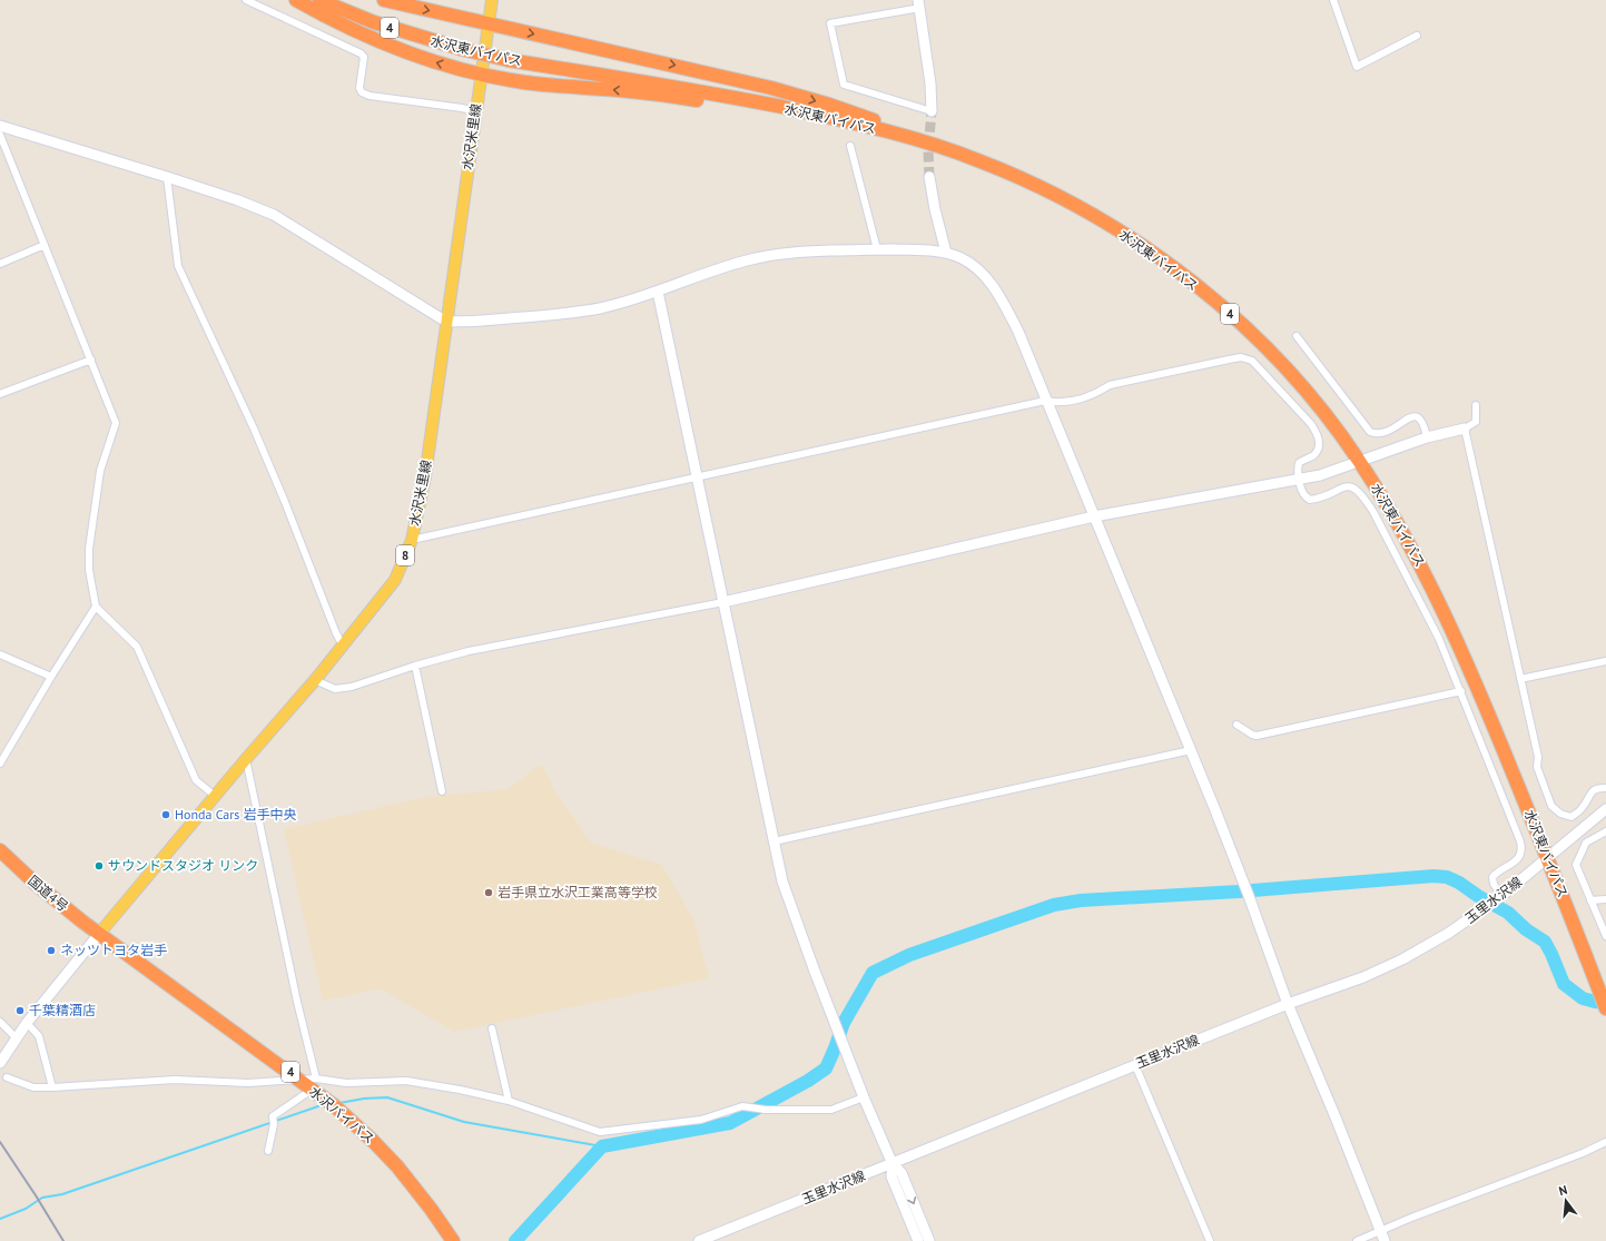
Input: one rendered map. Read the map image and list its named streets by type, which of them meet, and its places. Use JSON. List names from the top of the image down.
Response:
{
  "streets": {
    "highway": [
      "4",
      "水沢東バイパス",
      "国道4号",
      "水沢バイパス"
    ],
    "main road": ["水沢米里線", "8"],
    "street": ["玉里水沢線"]
  },
  "crossings": [
    ["水沢東バイパス", "玉里水沢線"],
    ["水沢米里線", "国道4号"],
    ["水沢米里線", "水沢バイパス"],
    ["国道4号", "水沢バイパス"]
  ],
  "places": [
    "Honda Cars 岩手中央",
    "サウンドスタジオ リンク",
    "岩手県立水沢工業高等学校",
    "ネッツトヨタ岩手",
    "千葉精酒店"
  ],
  "north": "top"
}
